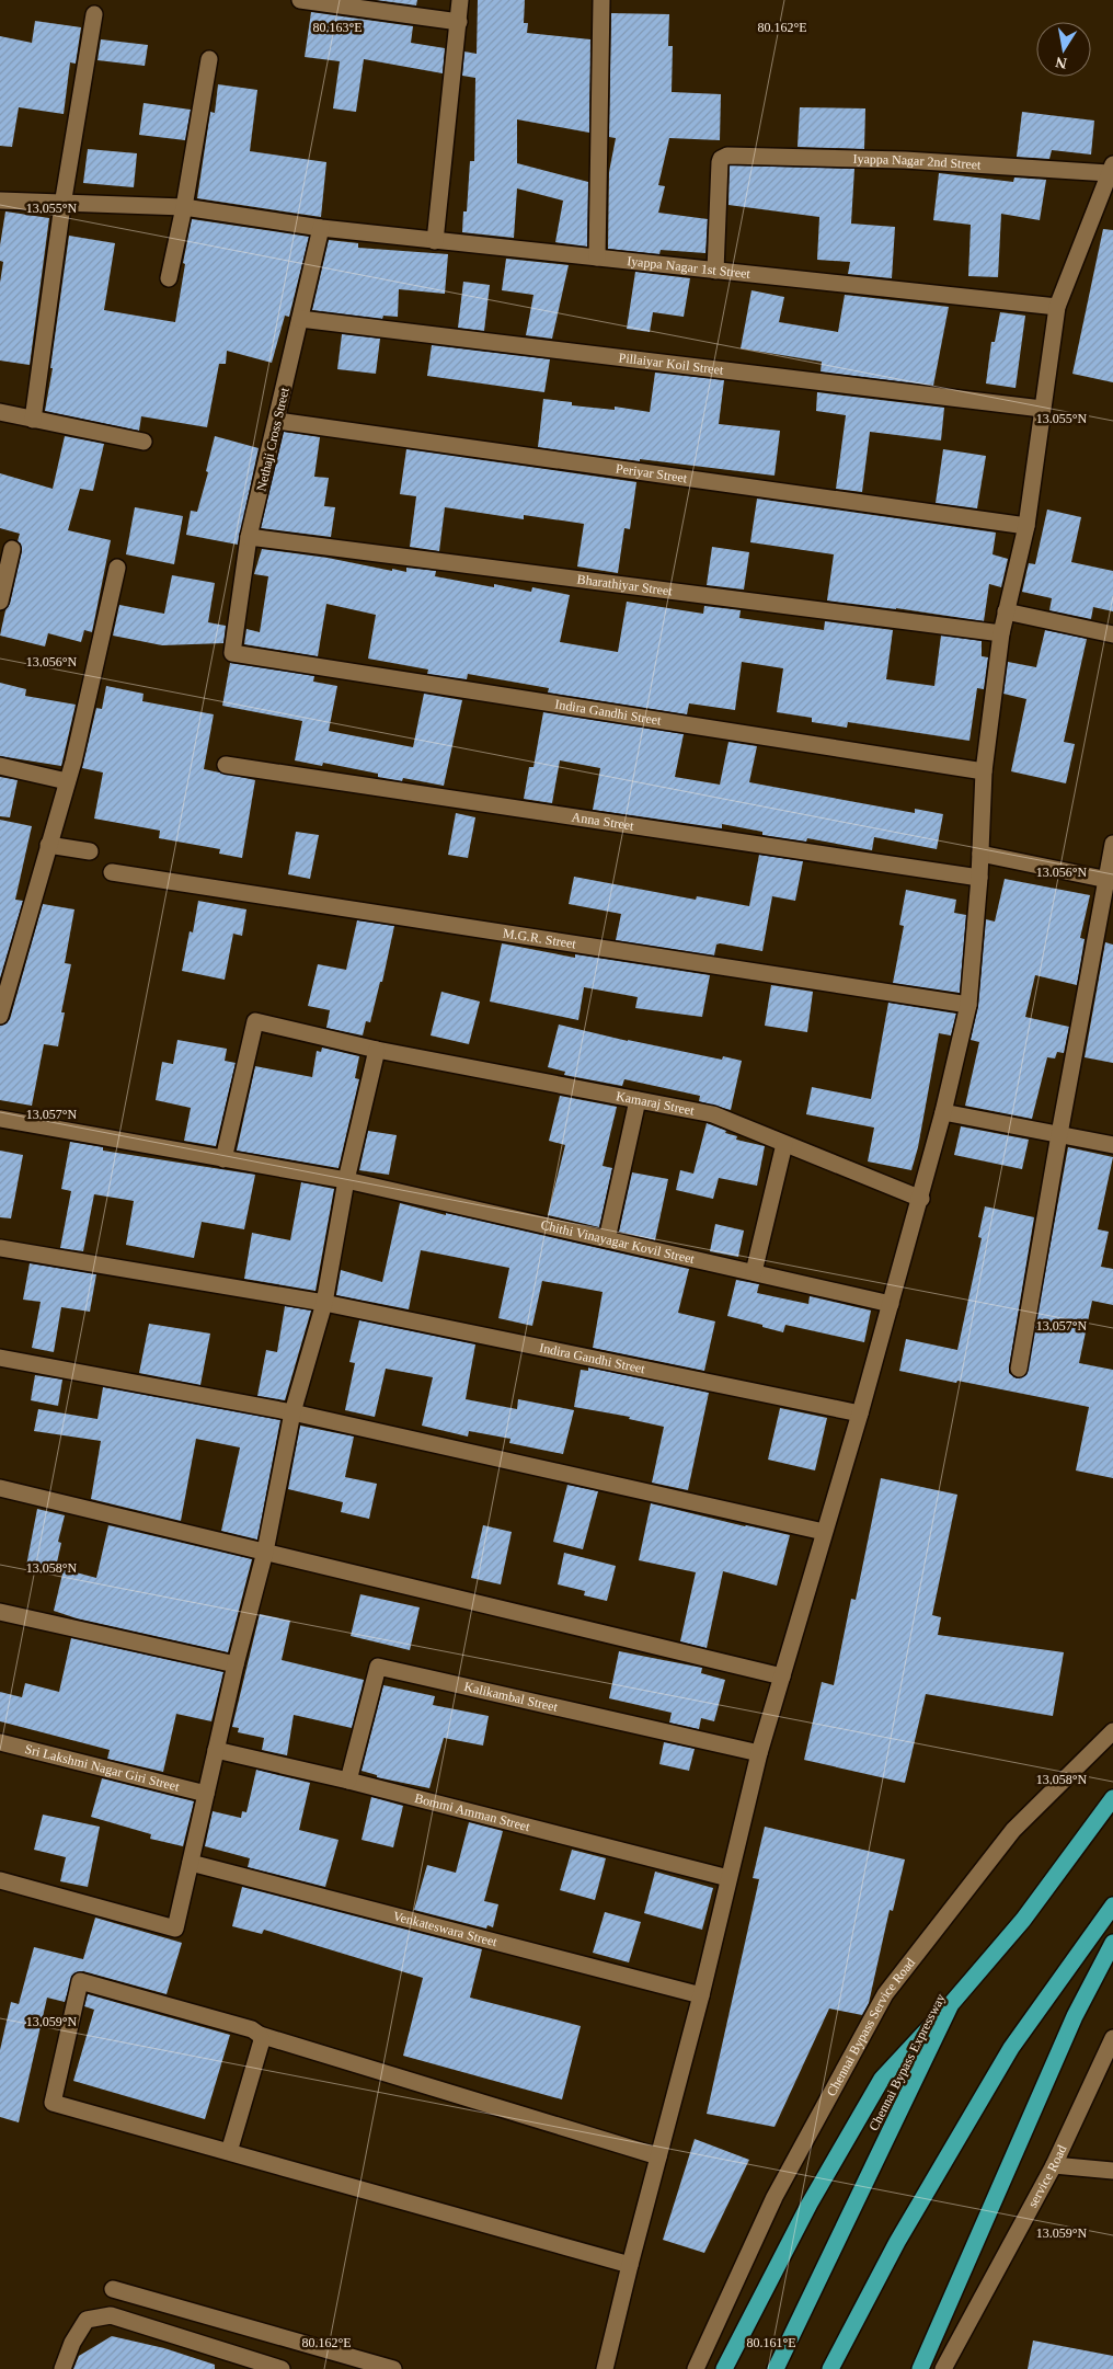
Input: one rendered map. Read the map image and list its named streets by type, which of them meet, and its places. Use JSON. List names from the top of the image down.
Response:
{
  "streets": {
    "highway": ["Chennai Bypass Expressway"],
    "street": [
      "Iyappa Nagar 2nd Street",
      "Iyappa Nagar 1st Street",
      "Pillaiyar Koil Street",
      "Nethaji Cross Street",
      "Periyar Street",
      "Bharathiyar Street",
      "Indira Gandhi Street",
      "Anna Street",
      "M.G.R. Street",
      "Kamaraj Street",
      "Chithi Vinayagar Kovil Street",
      "Kalikambal Street",
      "Sri Lakshmi Nagar Giri Street",
      "Bommi Amman Street",
      "Venkateswara Street",
      "Chennai Bypass Service Road",
      "service Road"
    ]
  },
  "crossings": [
    ["Iyappa Nagar 2nd Street", "Iyappa Nagar 1st Street"],
    ["Iyappa Nagar 1st Street", "Nethaji Cross Street"],
    ["Pillaiyar Koil Street", "Nethaji Cross Street"],
    ["Nethaji Cross Street", "Periyar Street"],
    ["Nethaji Cross Street", "Bharathiyar Street"],
    ["Nethaji Cross Street", "Indira Gandhi Street"],
    ["Kamaraj Street", "Chithi Vinayagar Kovil Street"],
    ["Kalikambal Street", "Bommi Amman Street"]
  ],
  "north": "bottom",
  "coordinates": [
    "80.163°E",
    "80.162°E",
    "13.055°N",
    "13.056°N",
    "13.057°N",
    "13.058°N",
    "13.059°N",
    "80.161°E"
  ]
}
